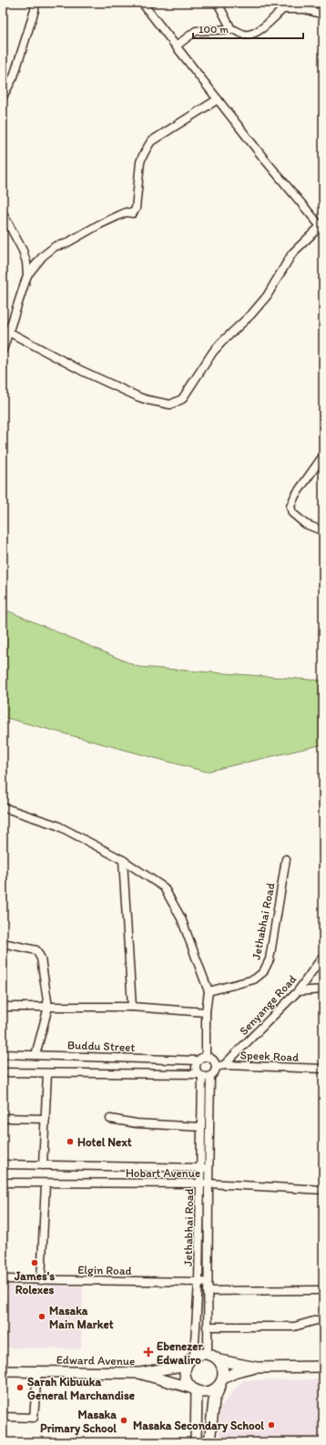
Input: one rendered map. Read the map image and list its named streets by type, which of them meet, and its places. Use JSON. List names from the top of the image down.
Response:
{
  "streets": {
    "street": [
      "Jethabhai Road",
      "Senyange Road",
      "Buddu Street",
      "Speek Road",
      "Hobart Avenue",
      "Elgin Road",
      "Edward Avenue"
    ]
  },
  "crossings": [
    ["Jethabhai Road", "Buddu Street"],
    ["Jethabhai Road", "Speek Road"],
    ["Jethabhai Road", "Hobart Avenue"],
    ["Jethabhai Road", "Elgin Road"],
    ["Jethabhai Road", "Edward Avenue"],
    ["Senyange Road", "Speek Road"],
    ["Buddu Street", "Speek Road"]
  ],
  "places": {
    "other": [
      "Hotel Next",
      "James's Rolexes",
      "Masaka Main Market",
      "Sarah Kibuuka General Marchandise",
      "Masaka Primary School",
      "Masaka Secondary School"
    ],
    "health": ["Ebenezer Edwaliro"]
  },
  "scale_bar": "100 m"
}
